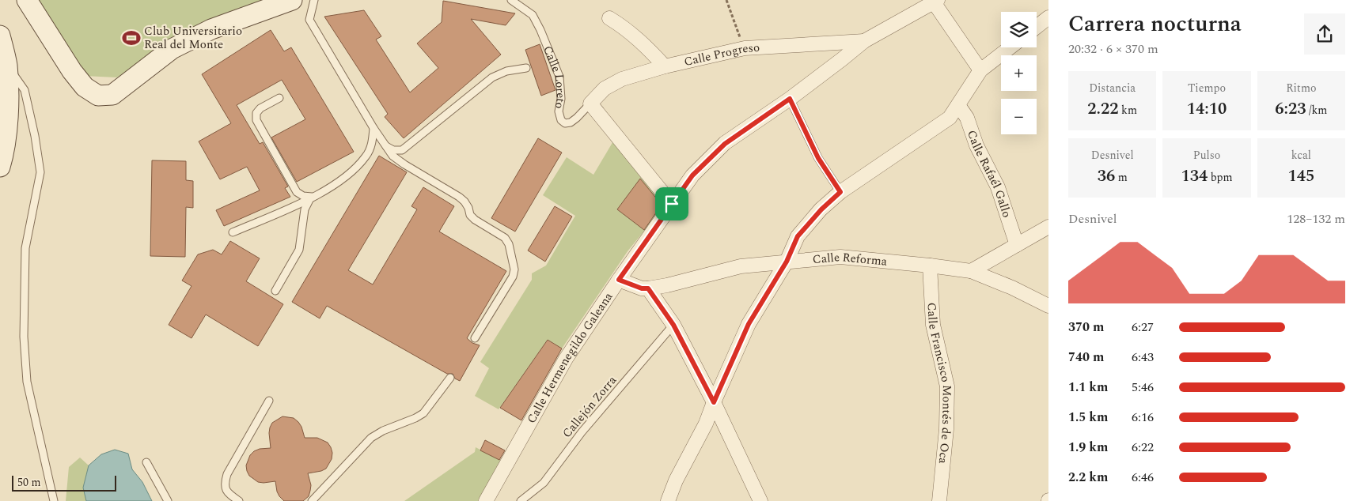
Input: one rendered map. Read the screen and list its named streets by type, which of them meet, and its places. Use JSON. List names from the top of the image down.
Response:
{
  "streets": {
    "street": [
      "Calle Progreso",
      "Calle Rafaél Gallo",
      "Calle Reforma",
      "Calle Hermenegildo Galeana",
      "Calle Francisco Montés de Oca"
    ],
    "lane": ["Calle Loreto", "Callejón Zorra"]
  },
  "crossings": [
    ["Calle Progreso", "Calle Loreto"],
    ["Calle Progreso", "Calle Hermenegildo Galeana"],
    ["Calle Reforma", "Calle Hermenegildo Galeana"],
    ["Calle Reforma", "Calle Francisco Montés de Oca"]
  ],
  "places": {
    "sports": ["Club Universitario Real del Monte"]
  },
  "scale_bar": "50 m",
  "page": {
    "heading": ["Carrera nocturna", "20:32 · 6 × 370 m"],
    "map_buttons": ["+", "−"],
    "stats": [
      ["Distancia", "2.22 km"],
      ["Tiempo", "14:10"],
      ["Ritmo", "6:23 /km"],
      ["Desnivel", "36 m"],
      ["Pulso", "134 bpm"],
      ["kcal", "145"]
    ],
    "chart": ["Desnivel", "128–132 m"],
    "list": [
      {
        "name": "370 m",
        "note": "6:27"
      },
      {
        "name": "740 m",
        "note": "6:43"
      },
      {
        "name": "1.1 km",
        "note": "5:46"
      },
      {
        "name": "1.5 km",
        "note": "6:16"
      },
      {
        "name": "1.9 km",
        "note": "6:22"
      },
      {
        "name": "2.2 km",
        "note": "6:46"
      }
    ],
    "scale": "50 m"
  }
}
